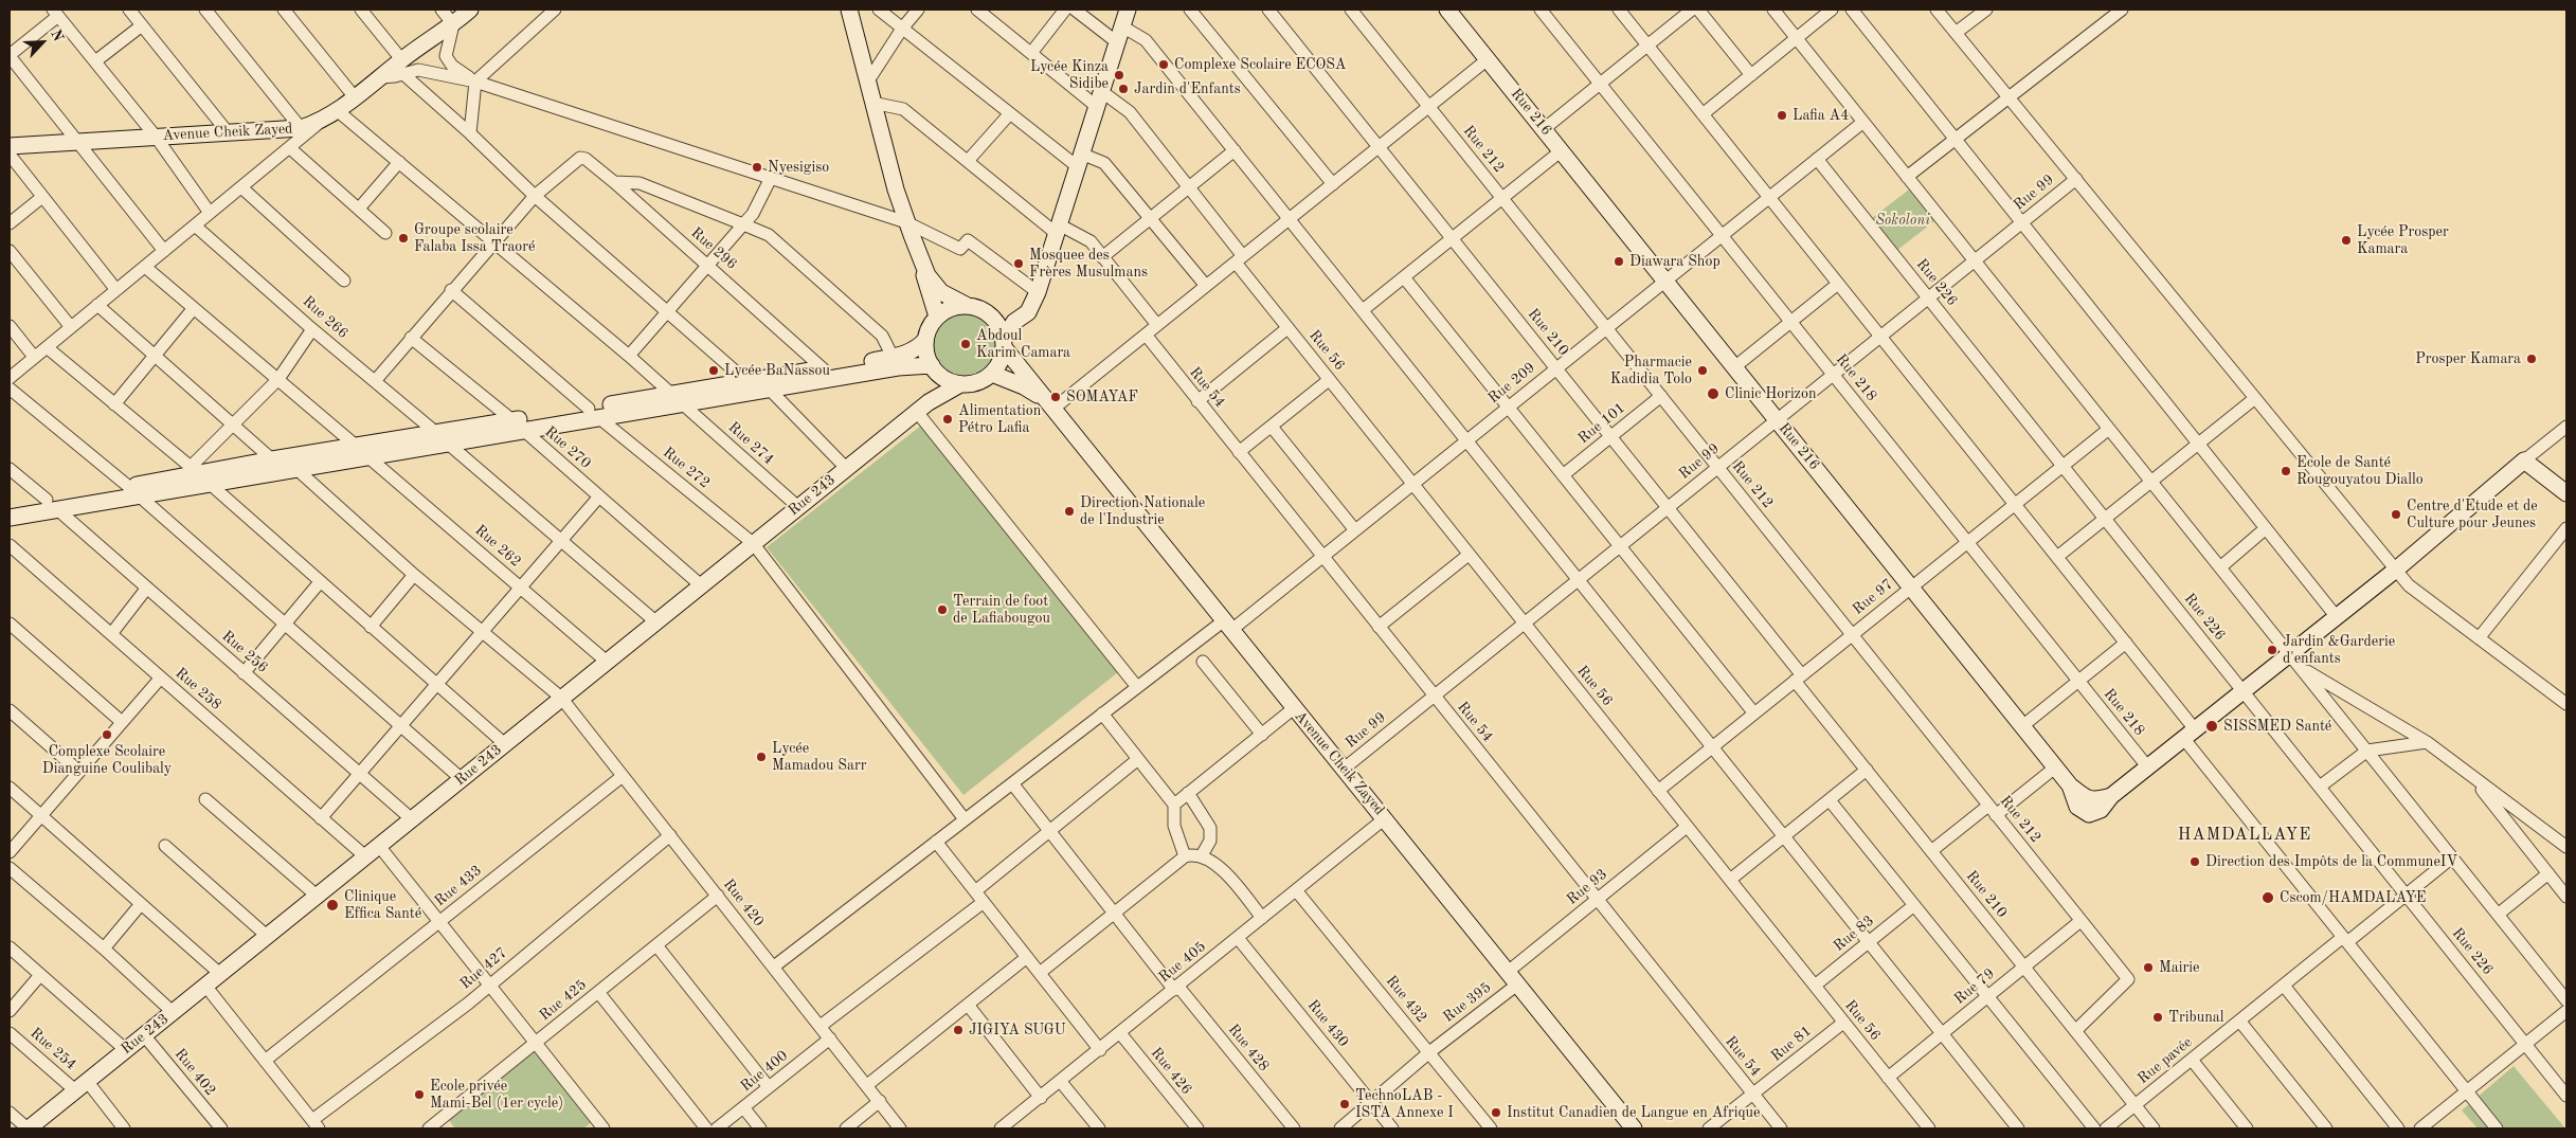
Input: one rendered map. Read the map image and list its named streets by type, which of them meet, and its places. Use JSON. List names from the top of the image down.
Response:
{
  "streets": {
    "street": [
      "Rue 216",
      "Avenue Cheik Zayed",
      "Rue 212",
      "Rue 99",
      "Rue 296",
      "Rue 226",
      "Rue 266",
      "Rue 210",
      "Rue 56",
      "Rue 218",
      "Rue 209",
      "Rue 54",
      "Rue 101",
      "Rue 274",
      "Rue 270",
      "Rue 272",
      "Rue 243",
      "Rue 262",
      "Rue 97",
      "Rue 256",
      "Rue 258",
      "Rue 433",
      "Rue 93",
      "Rue 420",
      "Rue 83",
      "Rue 405",
      "Rue 427",
      "Rue 79",
      "Rue 432",
      "Rue 425",
      "Rue 395",
      "Rue 430",
      "Rue 81",
      "Rue 428",
      "Rue 254",
      "Rue pavée",
      "Rue 400",
      "Rue 426",
      "Rue 402"
    ]
  },
  "crossings": [
    ["Rue 216", "Rue 99"],
    ["Rue 216", "Rue 218"],
    ["Rue 216", "Rue 209"],
    ["Rue 216", "Rue 97"],
    ["Avenue Cheik Zayed", "Rue 99"],
    ["Avenue Cheik Zayed", "Rue 209"],
    ["Avenue Cheik Zayed", "Rue 274"],
    ["Avenue Cheik Zayed", "Rue 243"],
    ["Avenue Cheik Zayed", "Rue 93"],
    ["Avenue Cheik Zayed", "Rue 405"],
    ["Avenue Cheik Zayed", "Rue 395"],
    ["Rue 212", "Rue 99"],
    ["Rue 212", "Rue 210"],
    ["Rue 212", "Rue 209"],
    ["Rue 212", "Rue 101"],
    ["Rue 212", "Rue 97"],
    ["Rue 212", "Rue 79"],
    ["Rue 99", "Rue 226"],
    ["Rue 99", "Rue 210"],
    ["Rue 99", "Rue 56"],
    ["Rue 99", "Rue 218"],
    ["Rue 99", "Rue 54"],
    ["Rue 226", "Rue 209"],
    ["Rue 226", "Rue 97"],
    ["Rue 226", "Rue pavée"],
    ["Rue 266", "Rue 243"],
    ["Rue 210", "Rue 209"],
    ["Rue 210", "Rue 101"],
    ["Rue 210", "Rue 97"],
    ["Rue 210", "Rue 79"],
    ["Rue 210", "Rue pavée"],
    ["Rue 56", "Rue 209"],
    ["Rue 56", "Rue 97"],
    ["Rue 56", "Rue 93"],
    ["Rue 56", "Rue 83"],
    ["Rue 56", "Rue 79"],
    ["Rue 56", "Rue 81"],
    ["Rue 218", "Rue 209"],
    ["Rue 218", "Rue 97"],
    ["Rue 209", "Rue 54"],
    ["Rue 209", "Rue 272"],
    ["Rue 209", "Rue 420"],
    ["Rue 209", "Rue 428"],
    ["Rue 54", "Rue 93"],
    ["Rue 54", "Rue 81"],
    ["Rue 274", "Rue 243"],
    ["Rue 270", "Rue 243"],
    ["Rue 272", "Rue 243"],
    ["Rue 243", "Rue 262"],
    ["Rue 243", "Rue 256"],
    ["Rue 243", "Rue 258"],
    ["Rue 243", "Rue 420"],
    ["Rue 243", "Rue 254"],
    ["Rue 243", "Rue 402"],
    ["Rue 433", "Rue 420"],
    ["Rue 93", "Rue 395"],
    ["Rue 420", "Rue 427"],
    ["Rue 420", "Rue 425"],
    ["Rue 420", "Rue 400"],
    ["Rue 405", "Rue 432"],
    ["Rue 405", "Rue 430"],
    ["Rue 405", "Rue 428"],
    ["Rue 405", "Rue 426"],
    ["Rue 432", "Rue 395"],
    ["Rue 395", "Rue 430"]
  ],
  "districts": ["HAMDALLAYE"],
  "parks": ["Sokoloni"],
  "places": [
    "Complexe Scolaire ECOSA",
    "Lycée Kinza Sidibe",
    "Jardin d'Enfants",
    "Lafia A4",
    "Nyesigiso",
    "Groupe scolaire Falaba Issa Traoré",
    "Lycée Prosper Kamara",
    "Diawara Shop",
    "Mosquee des Frères Musulmans",
    "Abdoul Karim Camara",
    "Prosper Kamara",
    "Lycée BaNassou",
    "Pharmacie Kadidia Tolo",
    "Clinic Horizon",
    "SOMAYAF",
    "Alimentation Pétro Lafia",
    "Ecole de Santé Rougouyatou Diallo",
    "Direction Nationale de l'Industrie",
    "Centre d'Etude et de Culture pour Jeunes",
    "Terrain de foot de Lafiabougou",
    "Jardin &Garderie d'enfants",
    "SISSMED Santé",
    "Complexe Scolaire Dianguine Coulibaly",
    "Lycée Mamadou Sarr",
    "Direction des Impôts de la CommuneIV",
    "Cscom/HAMDALAYE",
    "Clinique Effica Santé",
    "Mairie",
    "Tribunal",
    "JIGIYA SUGU",
    "Ecole privée Mami-Bel (1er cycle)",
    "TechnoLAB - ISTA Annexe I",
    "Institut Canadien de Langue en Afrique"
  ],
  "north": "top right"
}
